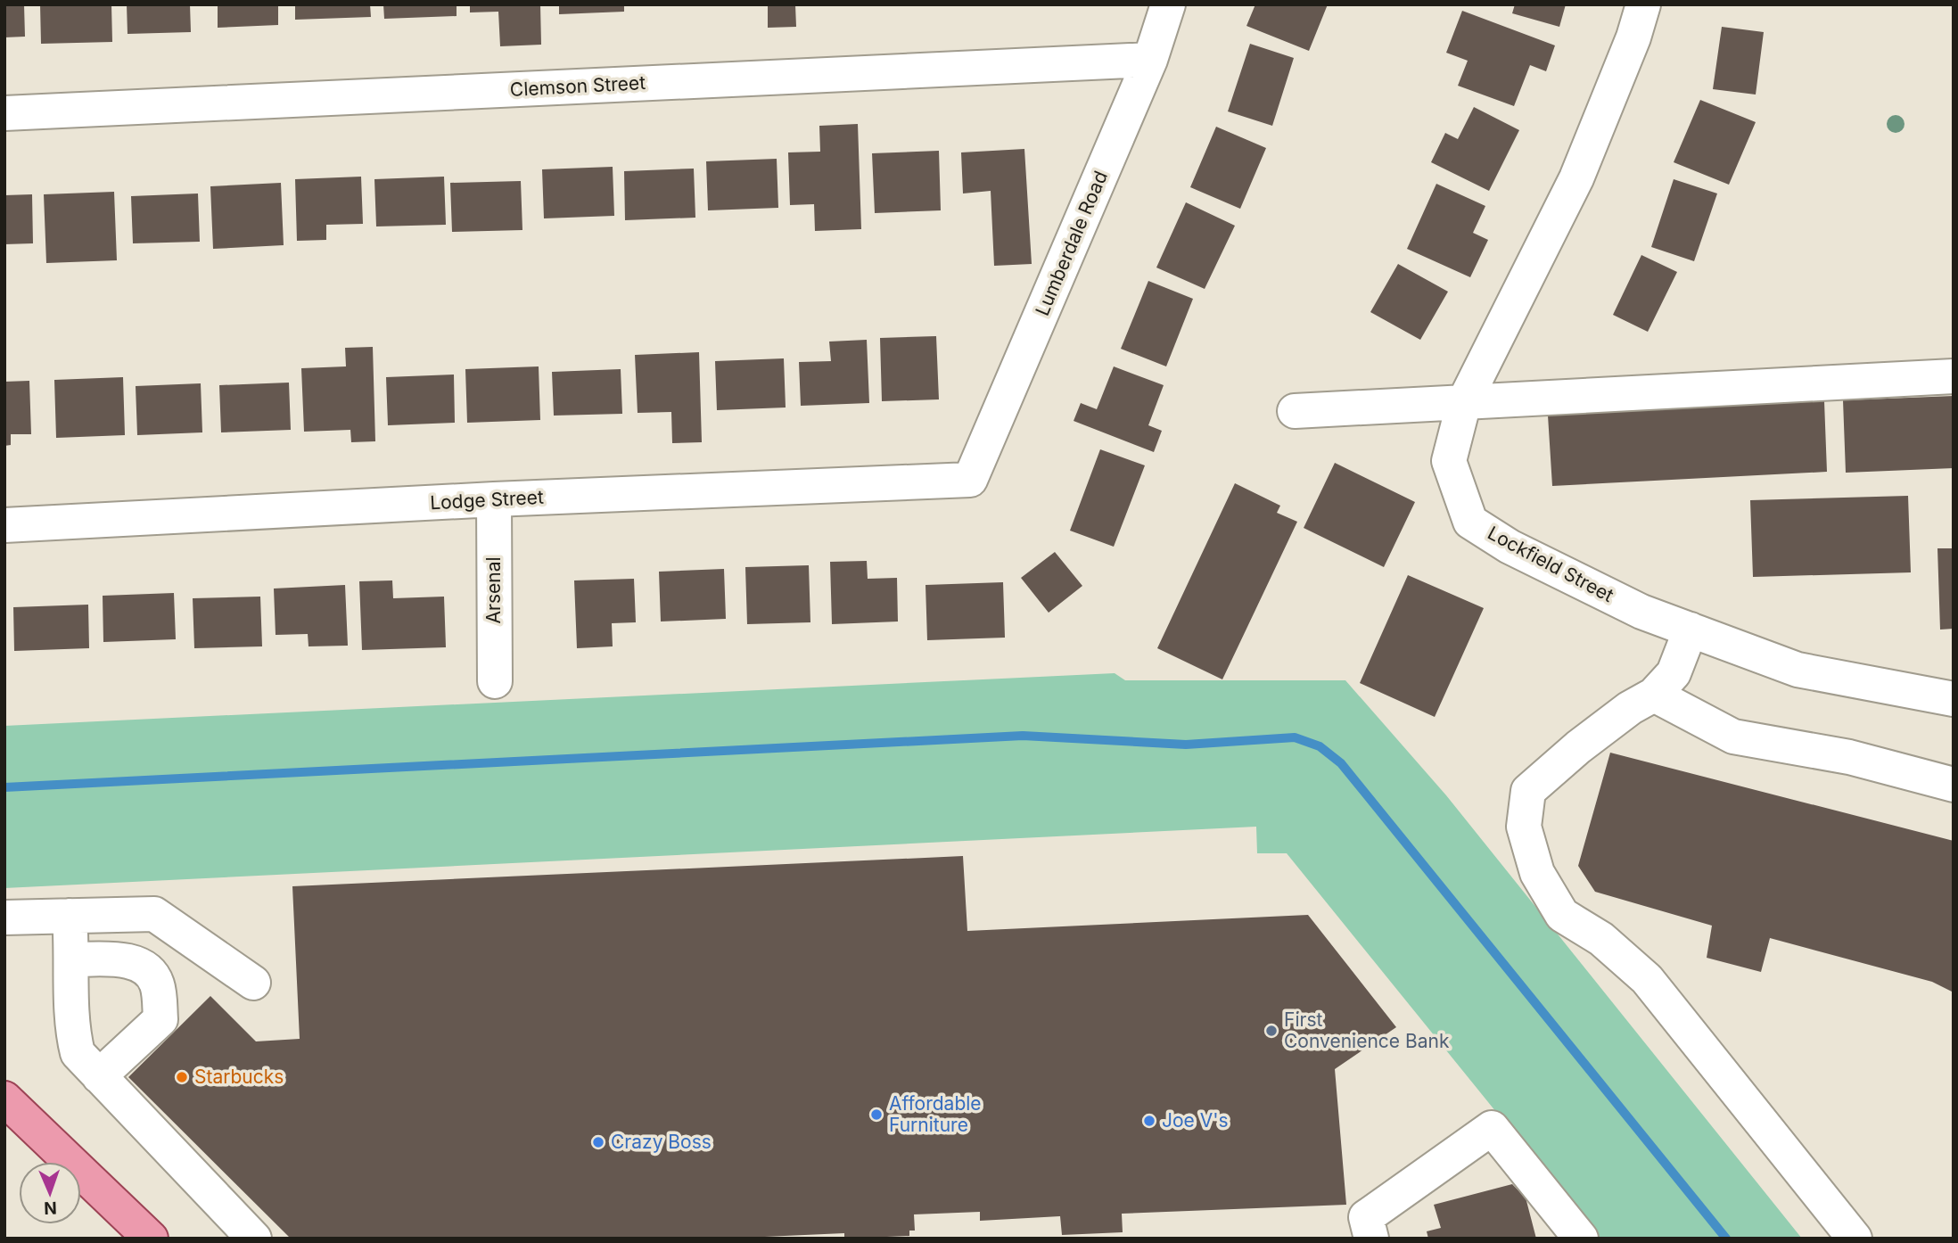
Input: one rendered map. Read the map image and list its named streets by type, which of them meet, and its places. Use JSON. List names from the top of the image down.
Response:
{
  "streets": {
    "street": [
      "Clemson Street",
      "Lumberdale Road",
      "Lodge Street",
      "Lockfield Street",
      "Arsenal"
    ]
  },
  "crossings": [
    ["Clemson Street", "Lumberdale Road"],
    ["Lumberdale Road", "Lodge Street"],
    ["Lodge Street", "Arsenal"]
  ],
  "places": [
    "First Convenience Bank",
    "Starbucks",
    "Affordable Furniture",
    "Joe V's",
    "Crazy Boss"
  ],
  "north": "bottom"
}
